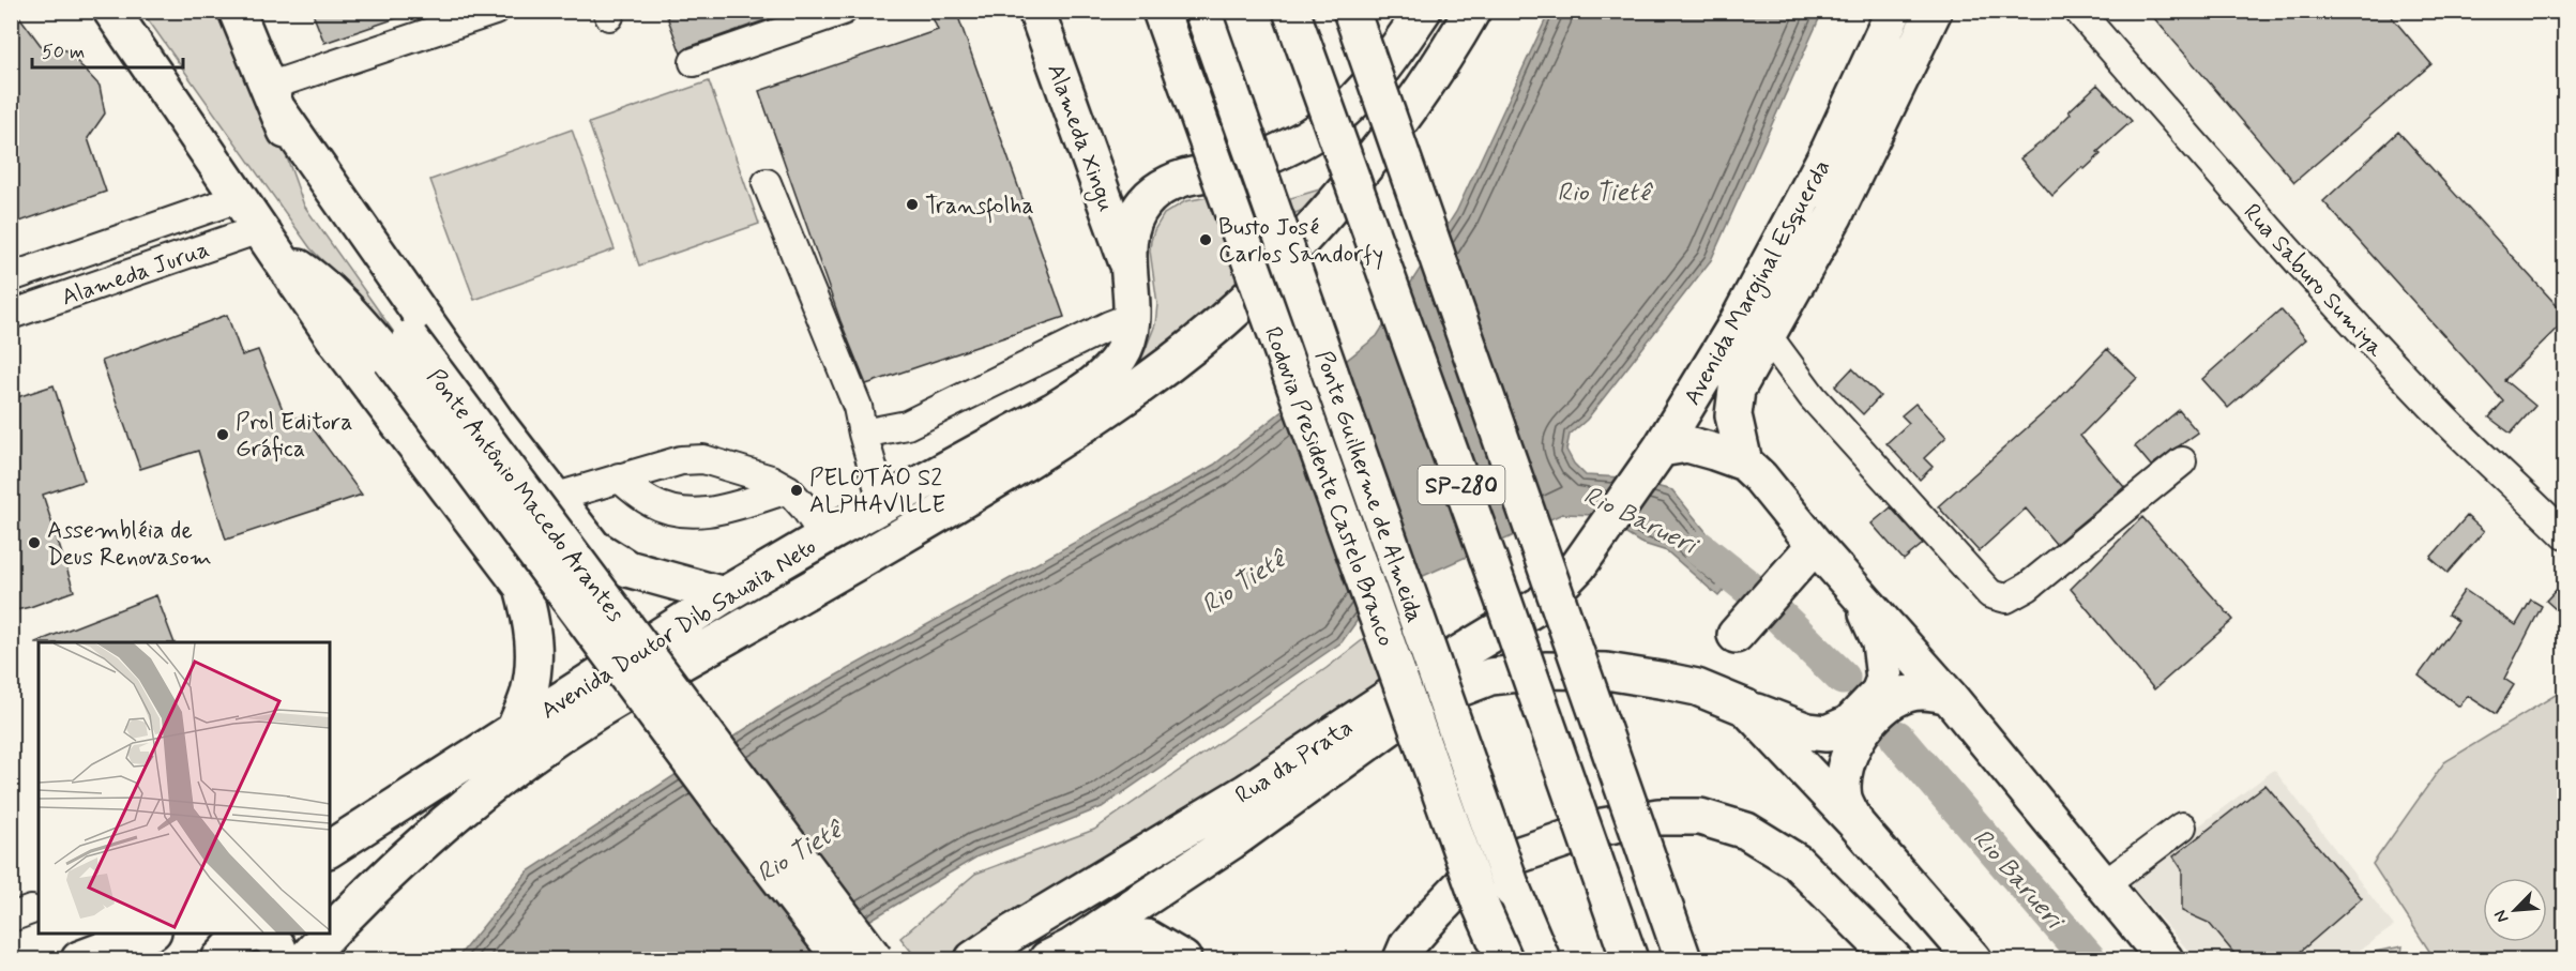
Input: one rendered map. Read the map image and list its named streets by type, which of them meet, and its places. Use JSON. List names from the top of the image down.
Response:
{
  "streets": {
    "main road": [
      "Alameda Xingu",
      "Avenida Marginal Esquerda",
      "SP-280",
      "Rodovia Presidente Castelo Branco",
      "Ponte Guilherme de Almeida",
      "Ponte Antônio Macedo Arantes",
      "Avenida Doutor Dib Sauaia Neto",
      "Rua da Prata"
    ],
    "street": ["Alameda Jurua", "Rua Saburo Sumiya"]
  },
  "crossings": [
    ["Alameda Xingu", "Avenida Doutor Dib Sauaia Neto"],
    ["Avenida Marginal Esquerda", "Rua da Prata"]
  ],
  "water": ["Rio Tietê", "Rio Barueri"],
  "places": [
    "Transfolha",
    "Busto José Carlos Sandorfy",
    "Prol Editora Gráfica",
    "PELOTÃO S2 ALPHAVILLE",
    "Assembléia de Deus Renovasom"
  ],
  "scale_bar": "50 m",
  "north": "bottom left"
}
